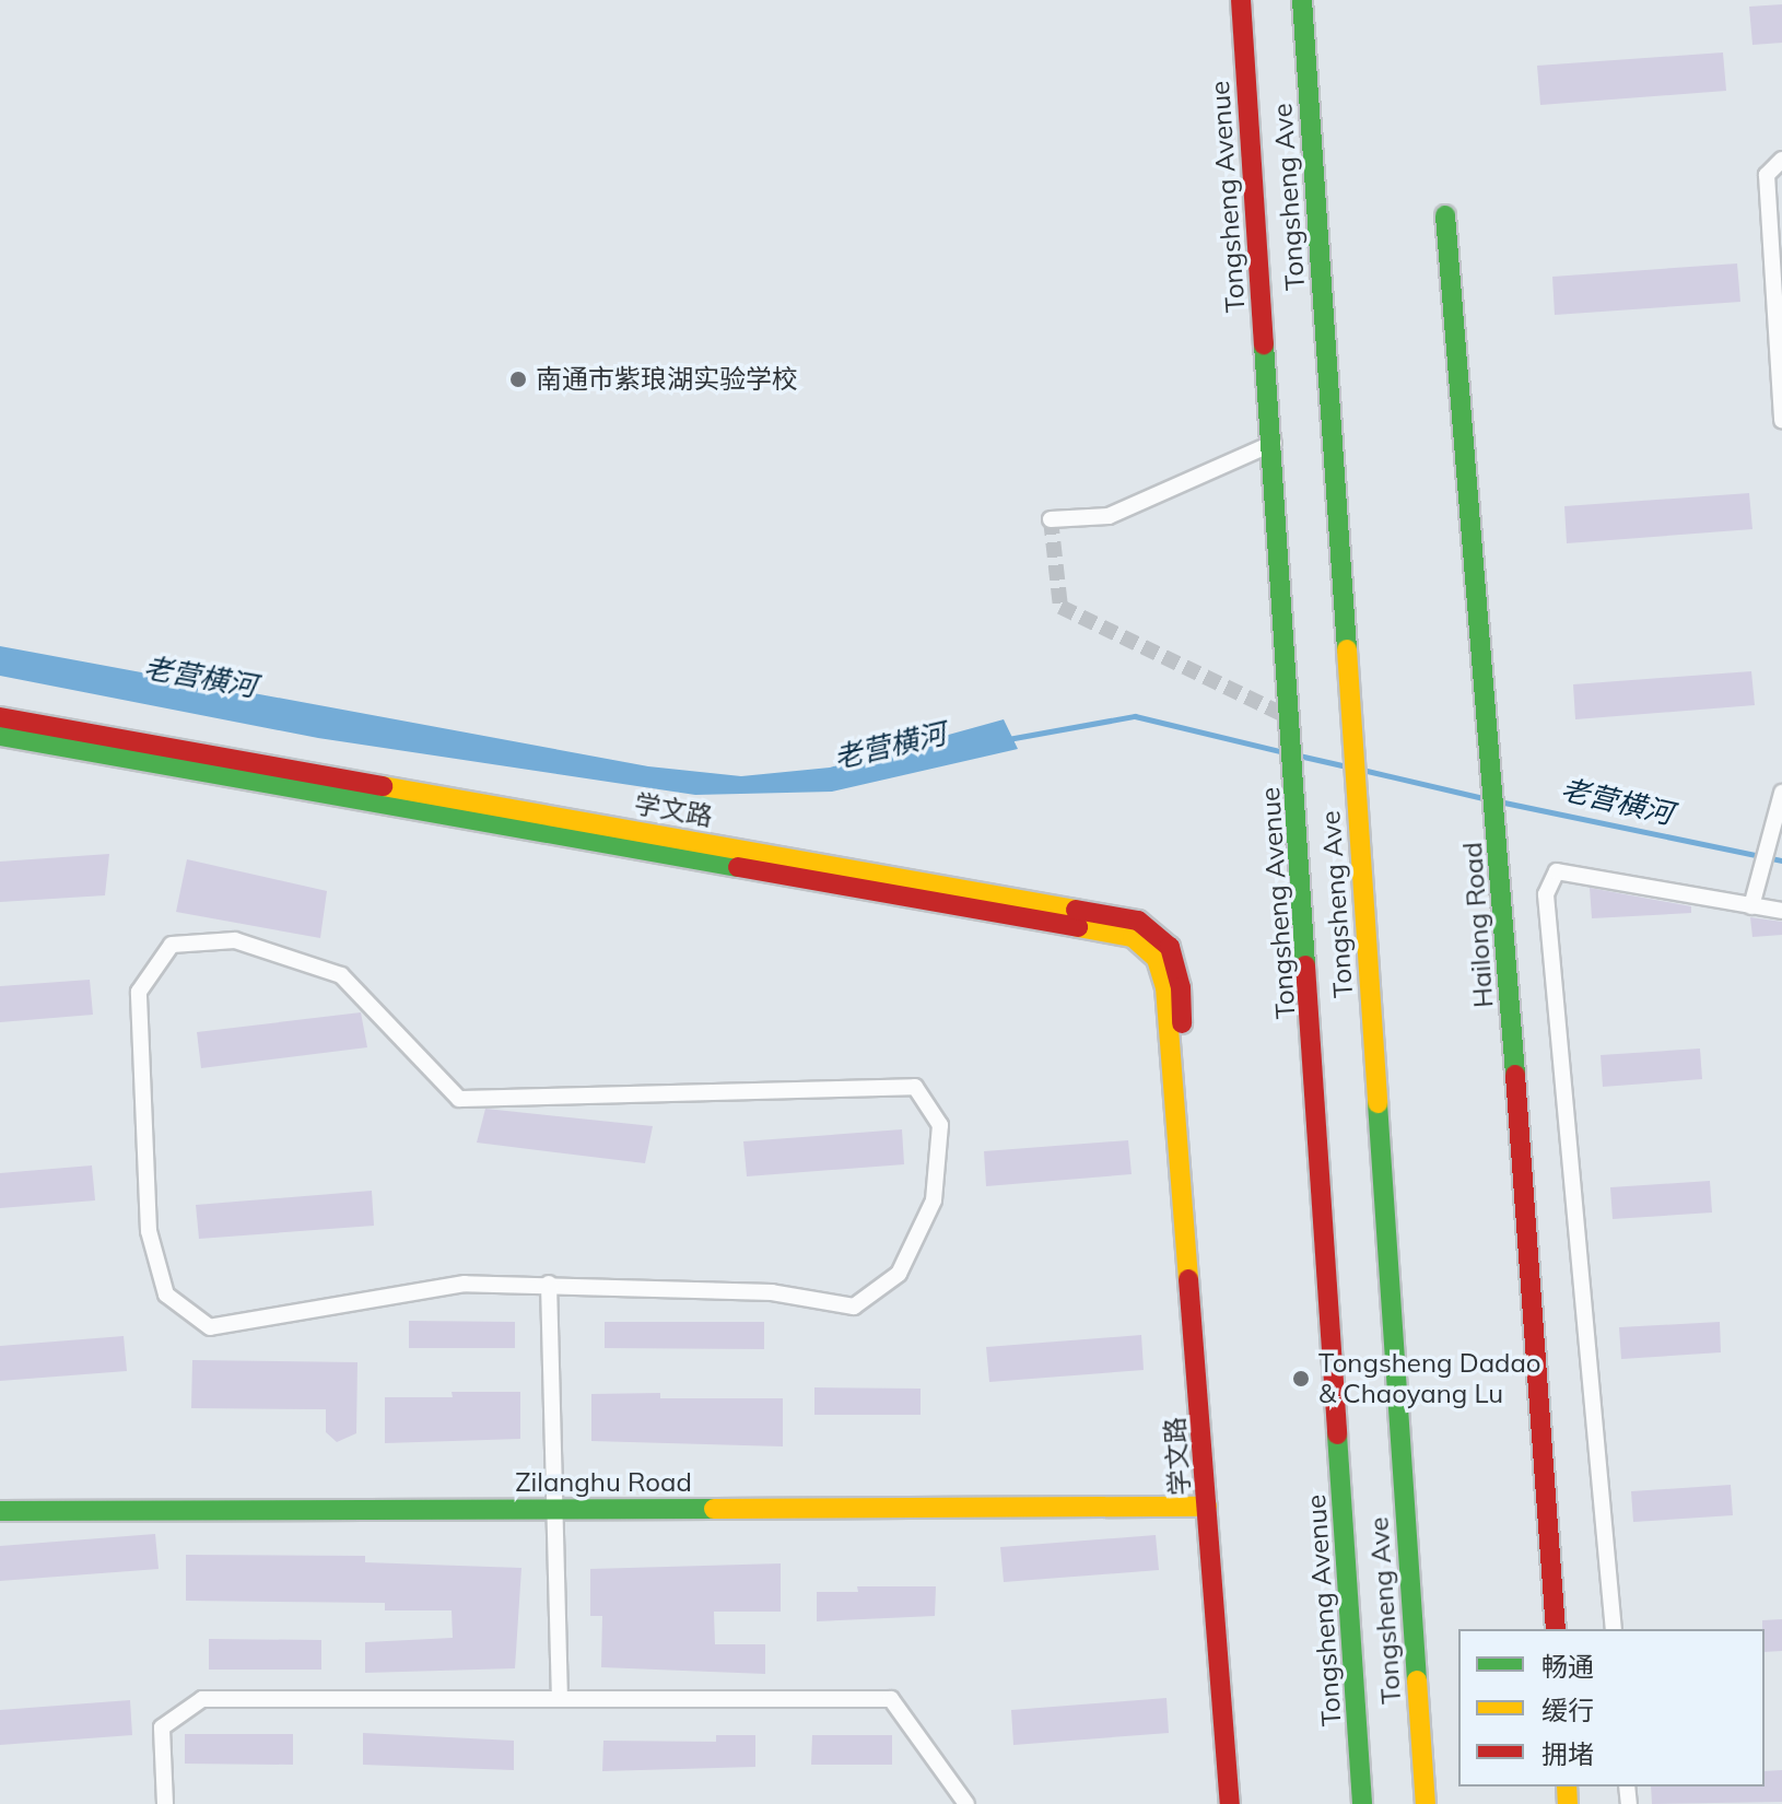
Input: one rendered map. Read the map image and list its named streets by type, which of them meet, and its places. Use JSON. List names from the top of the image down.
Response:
{
  "streets": {
    "street": [
      "Tongsheng Avenue",
      "Tongsheng Ave",
      "学文路",
      "Hailong Road",
      "Zilanghu Road"
    ]
  },
  "crossings": [
    ["学文路", "Zilanghu Road"]
  ],
  "water": ["老营横河"],
  "places": ["南通市紫琅湖实验学校", "Tongsheng Dadao & Chaoyang Lu"],
  "legend": ["畅通", "缓行", "拥堵"]
}
